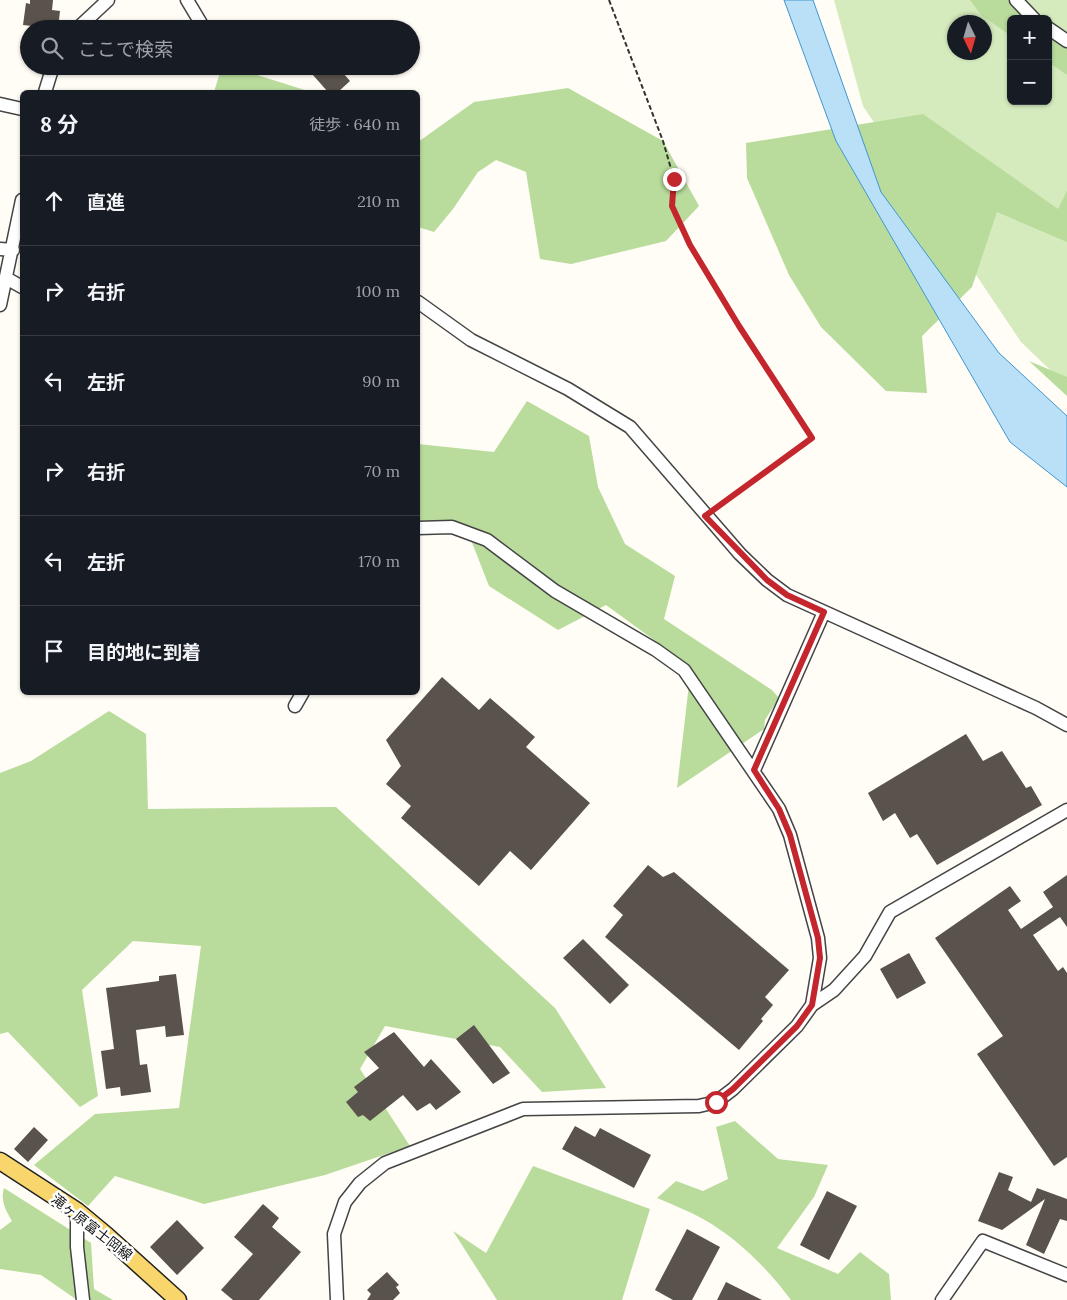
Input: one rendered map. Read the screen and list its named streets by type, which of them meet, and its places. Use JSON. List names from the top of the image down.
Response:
{
  "streets": {
    "main road": ["滝ヶ原富士岡線"]
  },
  "north": "bottom",
  "page": {
    "map_buttons": ["+", "−"],
    "search": "ここで検索",
    "heading": ["8 分", "徒歩 · 640 m"],
    "list": [
      ["直進", "210 m"],
      ["右折", "100 m"],
      ["左折", "90 m"],
      ["右折", "70 m"],
      ["左折", "170 m"],
      "目的地に到着"
    ]
  }
}
